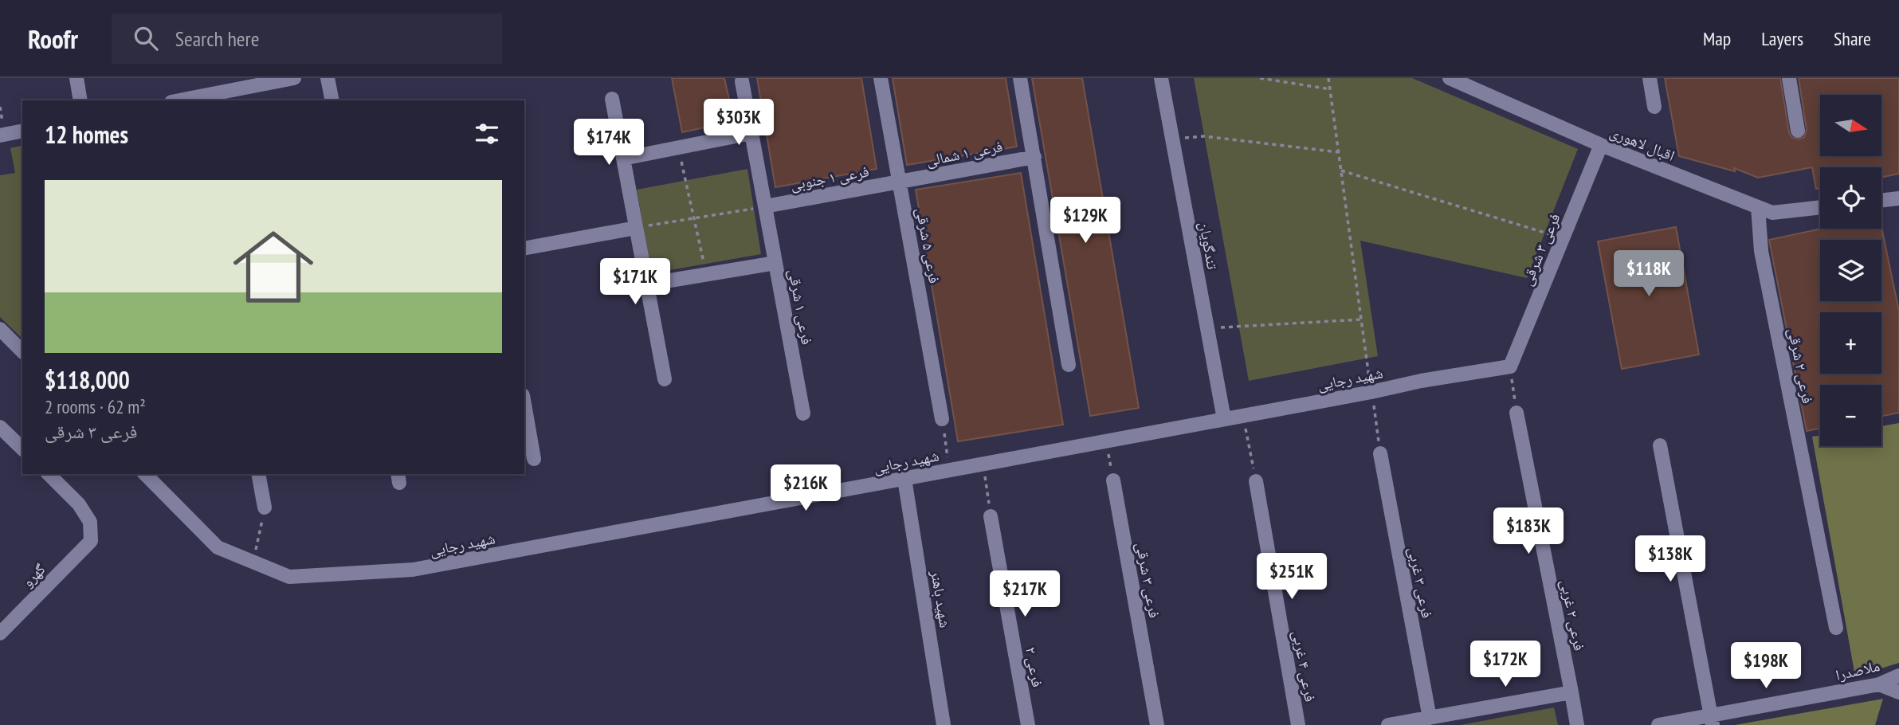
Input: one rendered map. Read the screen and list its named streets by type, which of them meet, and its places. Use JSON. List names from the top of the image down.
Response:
{
  "streets": {
    "street": [
      "اقبال لاهوری",
      "فرعی ۱ شمالی",
      "فرعی ۱ جنوبی",
      "فرعی ۵ شرقی",
      "تندگویان",
      "فرعی ۳ شرقی",
      "فرعی ۱ شرقی",
      "فرعی ۲ شرقی",
      "شهید رجایی",
      "گهرو",
      "فرعی ۳ غربی",
      "شهید باهنر",
      "فرعی ۲ غربی",
      "فرعی ۴ غربی",
      "فرعی ۲",
      "ملاصدرا"
    ]
  },
  "crossings": [
    ["اقبال لاهوری", "فرعی ۳ شرقی"],
    ["اقبال لاهوری", "فرعی ۲ شرقی"],
    ["فرعی ۱ شمالی", "فرعی ۱ جنوبی"],
    ["فرعی ۱ شمالی", "فرعی ۵ شرقی"],
    ["فرعی ۱ جنوبی", "فرعی ۵ شرقی"],
    ["فرعی ۱ جنوبی", "فرعی ۱ شرقی"],
    ["تندگویان", "شهید رجایی"],
    ["فرعی ۳ شرقی", "شهید رجایی"],
    ["شهید رجایی", "شهید باهنر"]
  ],
  "north": "right",
  "page": {
    "header": "Roofr",
    "search": "Search here",
    "nav": ["Map", "Layers", "Share"],
    "map_buttons": ["+", "−"],
    "price": [
      "$303K",
      "$174K",
      "$129K",
      "$118K",
      "$171K",
      "$216K",
      "$183K",
      "$138K",
      "$251K",
      "$217K",
      "$172K",
      "$198K"
    ],
    "heading": "12 homes",
    "list": [
      {
        "name": "$118,000",
        "note": "2 rooms · 62 m² · فرعی ۳ شرقی"
      }
    ]
  }
}
